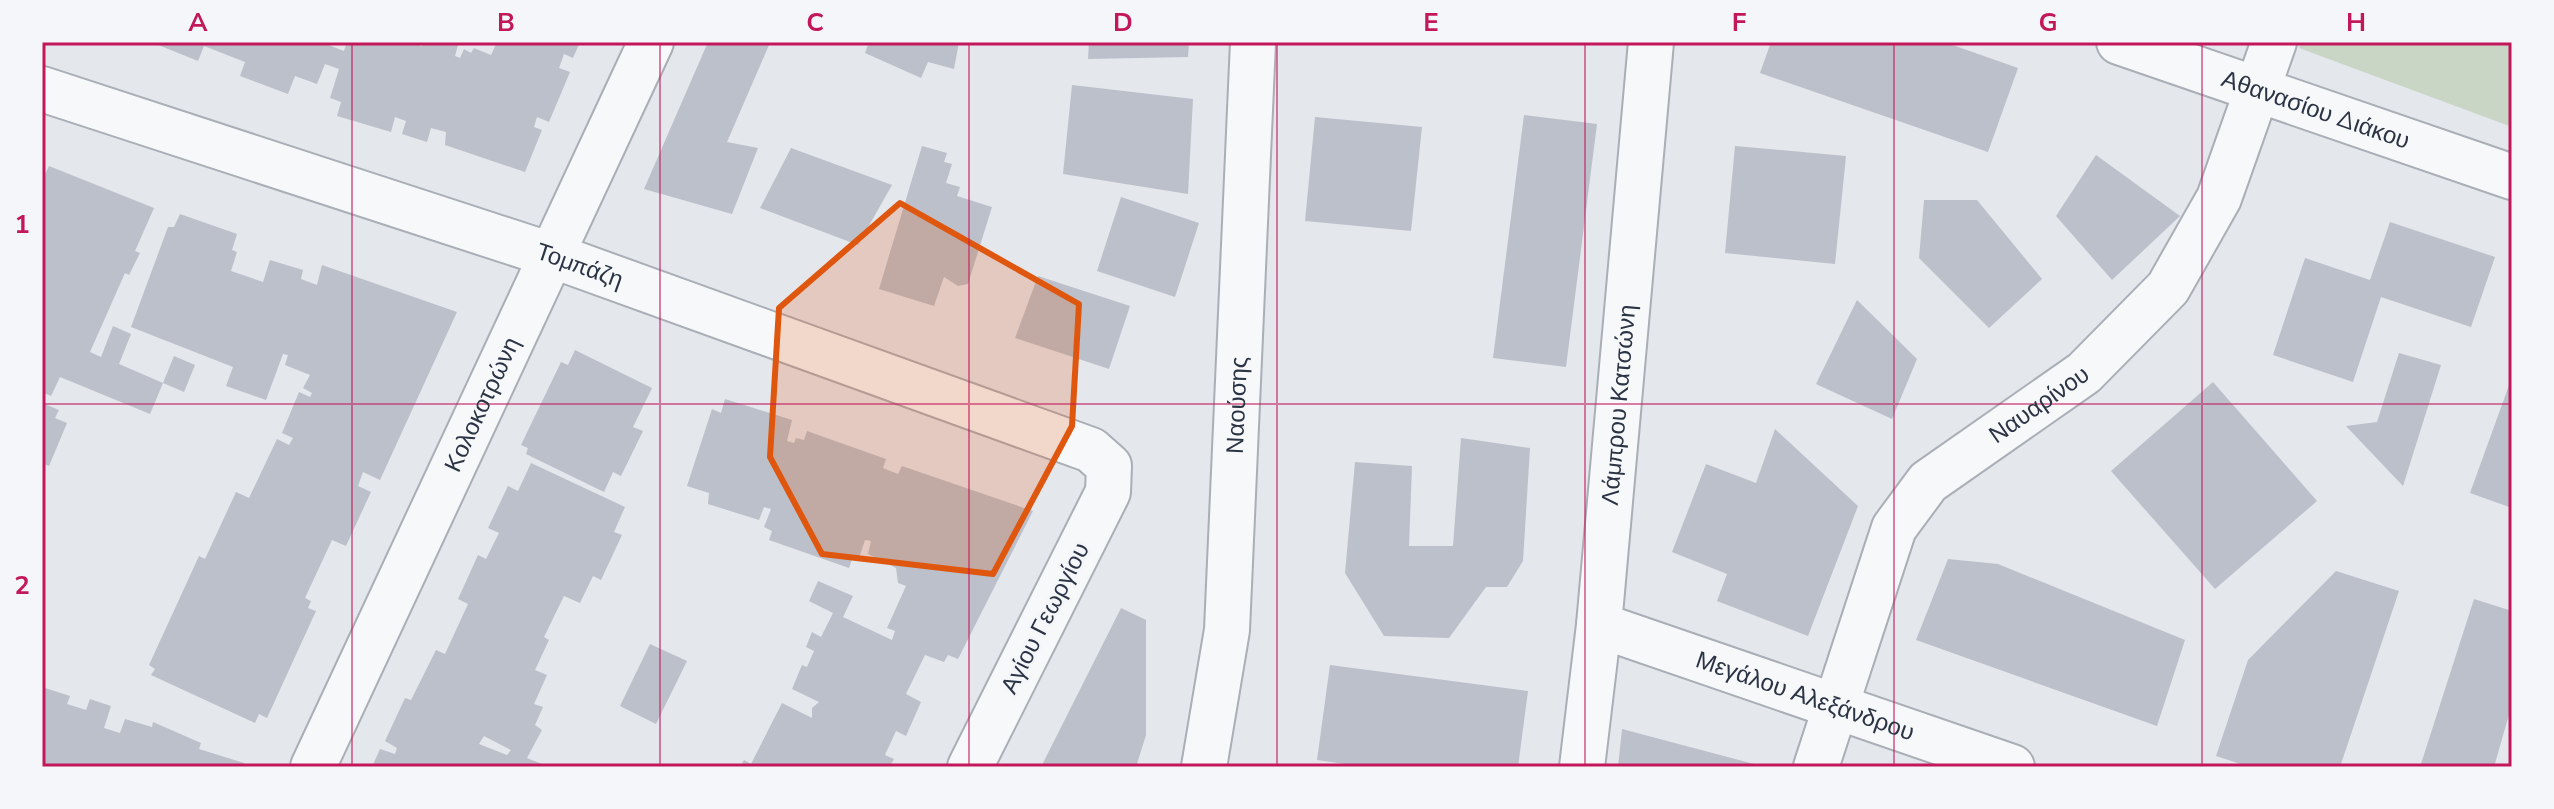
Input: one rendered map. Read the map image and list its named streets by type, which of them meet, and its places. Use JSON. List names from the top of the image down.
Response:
{
  "streets": {
    "street": [
      "Αθανασίου Διάκου",
      "Τομπάζη",
      "Κολοκοτρώνη",
      "Ναυαρίνου",
      "Ναούσης",
      "Λάμπρου Κατσώνη",
      "Αγίου Γεωργίου",
      "Μεγάλου Αλεξάνδρου"
    ]
  },
  "crossings": [
    ["Αθανασίου Διάκου", "Ναυαρίνου"],
    ["Τομπάζη", "Κολοκοτρώνη"],
    ["Τομπάζη", "Αγίου Γεωργίου"],
    ["Ναυαρίνου", "Μεγάλου Αλεξάνδρου"],
    ["Λάμπρου Κατσώνη", "Μεγάλου Αλεξάνδρου"]
  ],
  "grid": {
    "columns": [
      "A",
      "B",
      "C",
      "D",
      "E",
      "F",
      "G",
      "H"
    ],
    "rows": ["1", "2"]
  }
}
